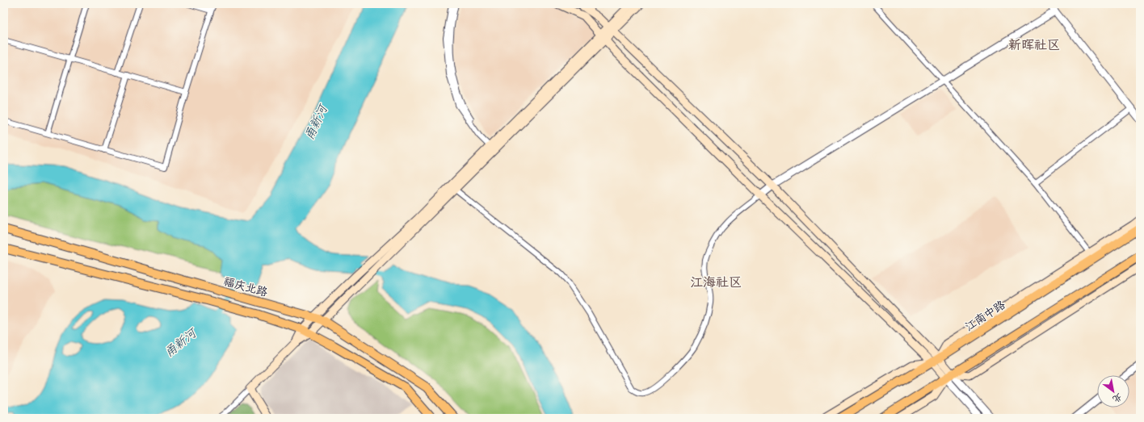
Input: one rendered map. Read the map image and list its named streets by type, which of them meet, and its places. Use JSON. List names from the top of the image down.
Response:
{
  "streets": {
    "main road": ["福庆北路", "江南中路"]
  },
  "districts": ["新晖社区", "江海社区"],
  "water": ["甬新河"],
  "north": "bottom right"
}
